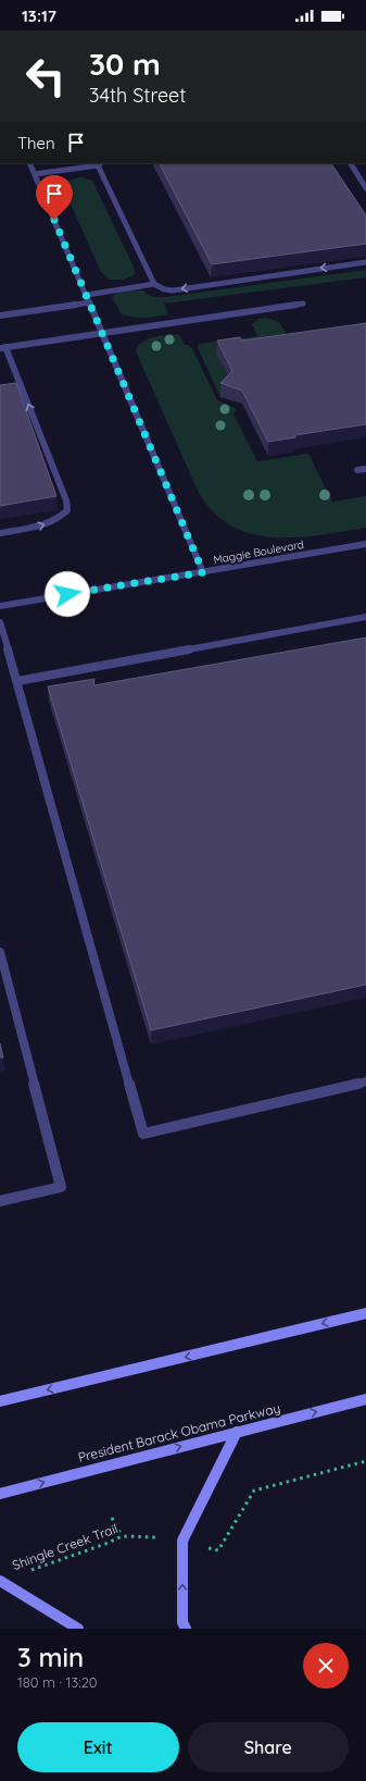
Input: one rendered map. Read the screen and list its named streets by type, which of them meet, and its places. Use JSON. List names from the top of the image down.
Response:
{
  "streets": {
    "street": ["Maggie Boulevard", "President Barack Obama Parkway"],
    "path": ["Shingle Creek Trail"]
  },
  "one_way": ["President Barack Obama Parkway"],
  "page": {
    "status": "13:17",
    "turn": ["30 m", "34th Street"],
    "then": "Then",
    "heading": ["3 min", "180 m · 13:20"],
    "buttons": ["Exit", "Share"]
  }
}
